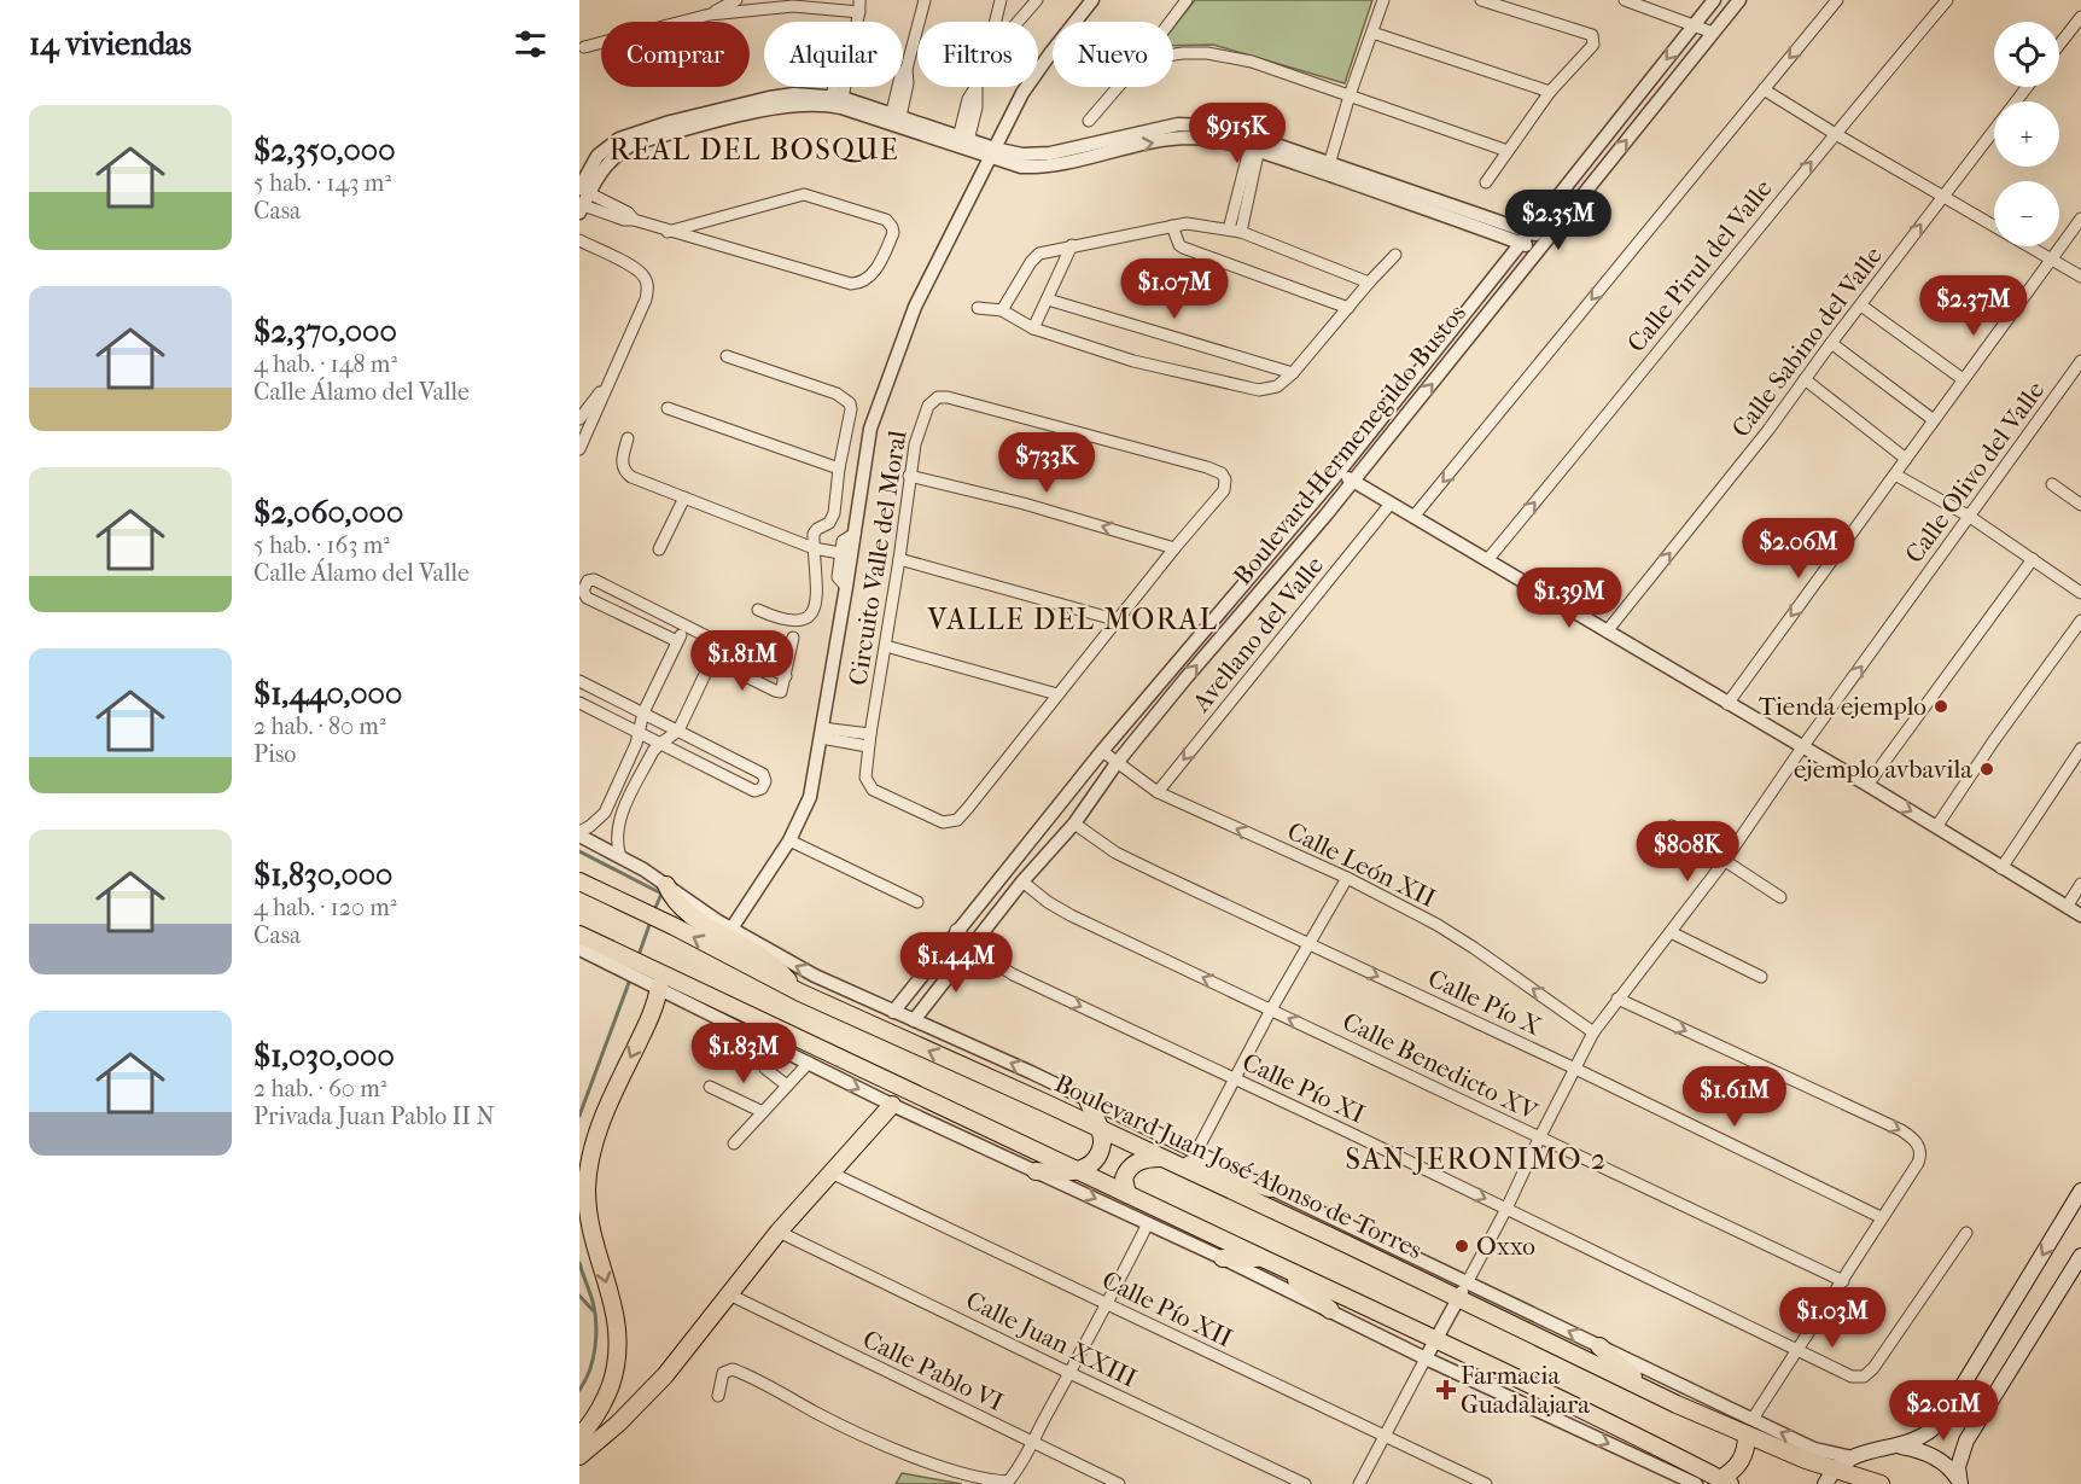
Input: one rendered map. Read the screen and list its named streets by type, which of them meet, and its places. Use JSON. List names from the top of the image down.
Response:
{
  "streets": {
    "main road": ["Boulevard Juan José Alonso de Torres"],
    "street": [
      "Calle Pirul del Valle",
      "Calle Sabino del Valle",
      "Boulevard Hermenegildo Bustos",
      "Calle Olivo del Valle",
      "Circuito Valle del Moral",
      "Avellano del Valle",
      "Calle León XII",
      "Calle Pío X",
      "Calle Benedicto XV",
      "Calle Pío XI",
      "Calle Pío XII",
      "Calle Juan XXIII",
      "Calle Pablo VI"
    ]
  },
  "crossings": [
    ["Boulevard Hermenegildo Bustos", "Calle León XII"],
    ["Boulevard Hermenegildo Bustos", "Calle Pío X"],
    ["Boulevard Hermenegildo Bustos", "Calle Benedicto XV"],
    ["Boulevard Hermenegildo Bustos", "Calle Pío XI"],
    ["Boulevard Hermenegildo Bustos", "Boulevard Juan José Alonso de Torres"],
    ["Calle Olivo del Valle", "Calle León XII"],
    ["Calle Olivo del Valle", "Calle Pío X"],
    ["Calle Olivo del Valle", "Calle Benedicto XV"],
    ["Calle Olivo del Valle", "Calle Pío XI"],
    ["Calle Olivo del Valle", "Boulevard Juan José Alonso de Torres"],
    ["Avellano del Valle", "Calle León XII"]
  ],
  "one_way": [
    "Calle Sabino del Valle",
    "Avellano del Valle",
    "Calle León XII",
    "Calle Benedicto XV",
    "Calle Pío XI"
  ],
  "districts": ["REAL DEL BOSQUE", "VALLE DEL MORAL", "SAN JERONIMO 2"],
  "places": {
    "other": ["Tienda ejemplo", "ejemplo avbavila", "Oxxo"],
    "health": ["Farmacia Guadalajara"]
  },
  "page": {
    "heading": "14 viviendas",
    "map_buttons": ["+", "−"],
    "chip": [
      "Comprar",
      "Alquilar",
      "Filtros",
      "Nuevo"
    ],
    "list": [
      {
        "name": "$2,350,000",
        "note": "5 hab. · 143 m² · Casa"
      },
      {
        "name": "$2,370,000",
        "note": "4 hab. · 148 m² · Calle Álamo del Valle"
      },
      {
        "name": "$2,060,000",
        "note": "5 hab. · 163 m² · Calle Álamo del Valle"
      },
      {
        "name": "$1,440,000",
        "note": "2 hab. · 80 m² · Piso"
      },
      {
        "name": "$1,830,000",
        "note": "4 hab. · 120 m² · Casa"
      },
      {
        "name": "$1,030,000",
        "note": "2 hab. · 60 m² · Privada Juan Pablo II N"
      }
    ],
    "price": [
      "$915K",
      "$2.35M",
      "$1.07M",
      "$2.37M",
      "$733K",
      "$2.06M",
      "$1.39M",
      "$1.81M",
      "$808K",
      "$1.44M",
      "$1.83M",
      "$1.61M",
      "$1.03M",
      "$2.01M"
    ]
  }
}
